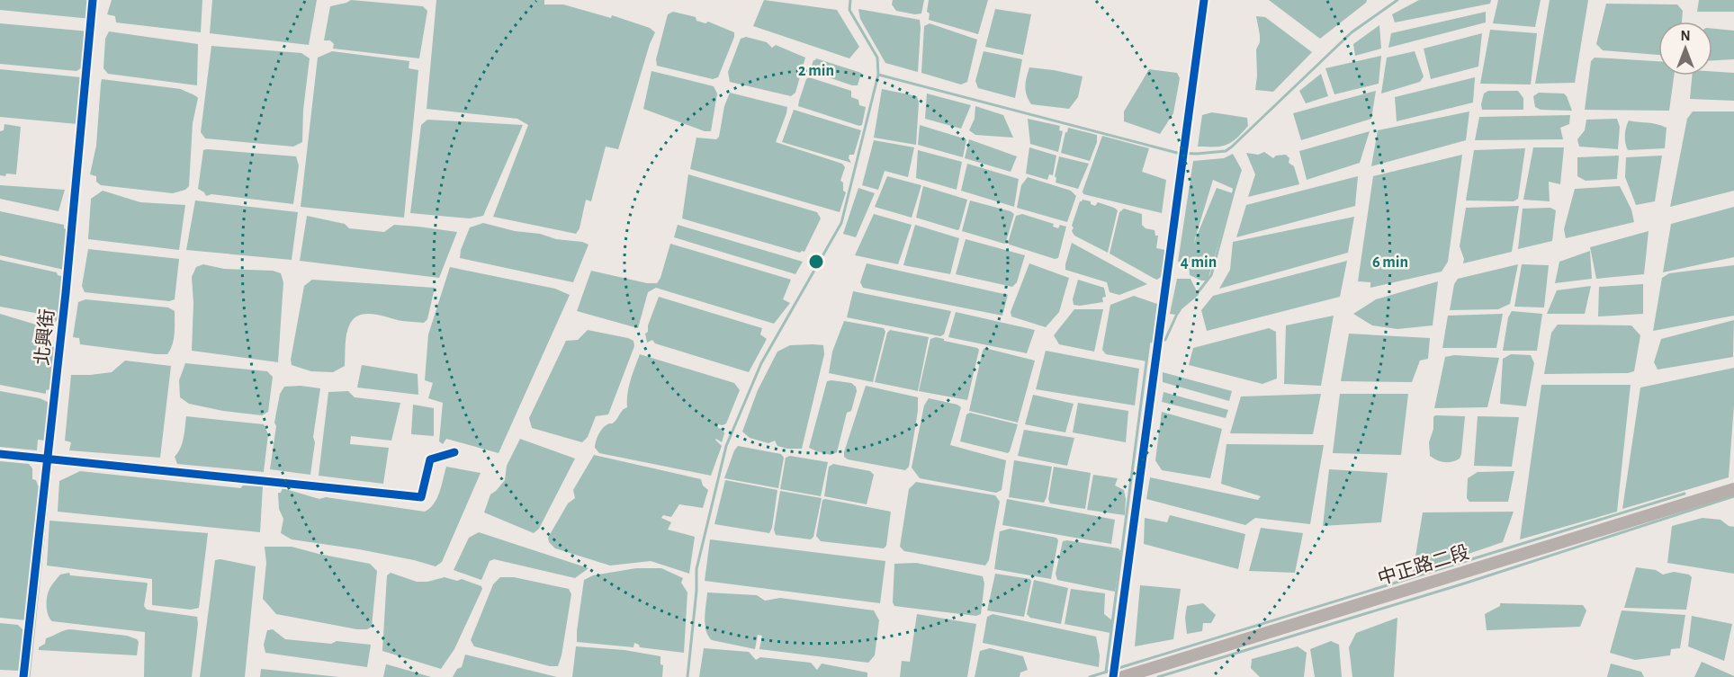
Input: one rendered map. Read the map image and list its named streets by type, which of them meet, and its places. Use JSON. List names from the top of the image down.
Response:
{
  "streets": {
    "main road": ["中正路二段"],
    "street": ["北興街"]
  },
  "north": "top",
  "rings": ["2 min", "4 min", "6 min"]
}
